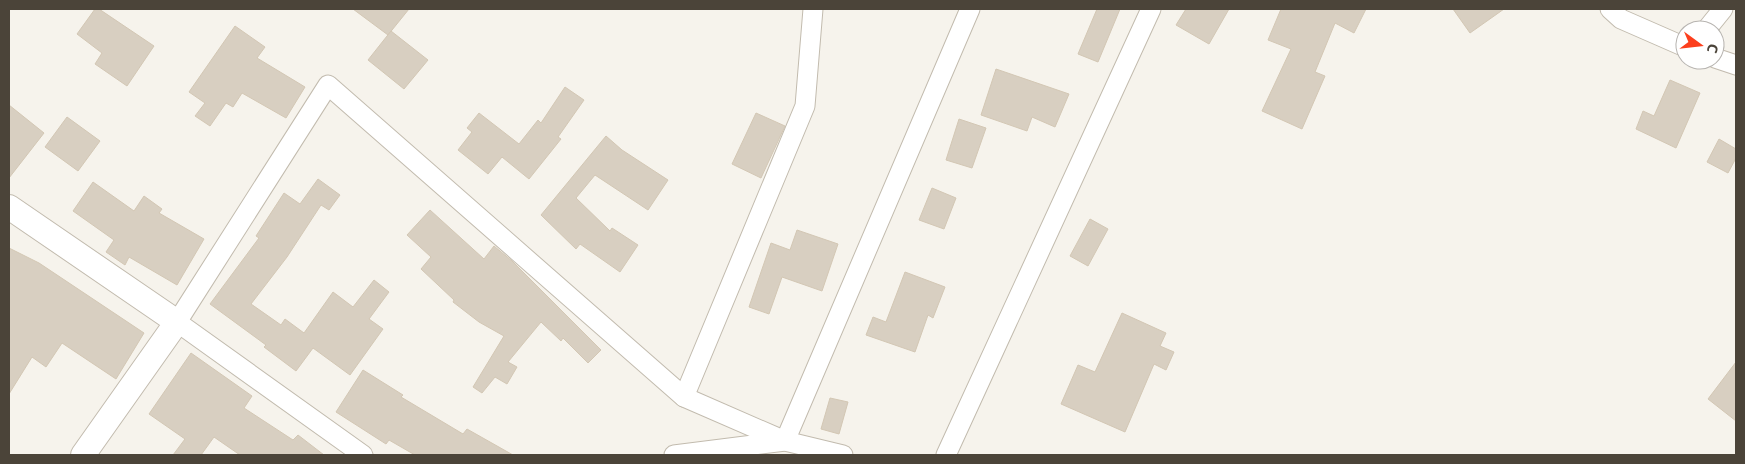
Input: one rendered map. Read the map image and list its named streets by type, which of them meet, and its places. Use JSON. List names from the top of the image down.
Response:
{
  "north": "right"
}
